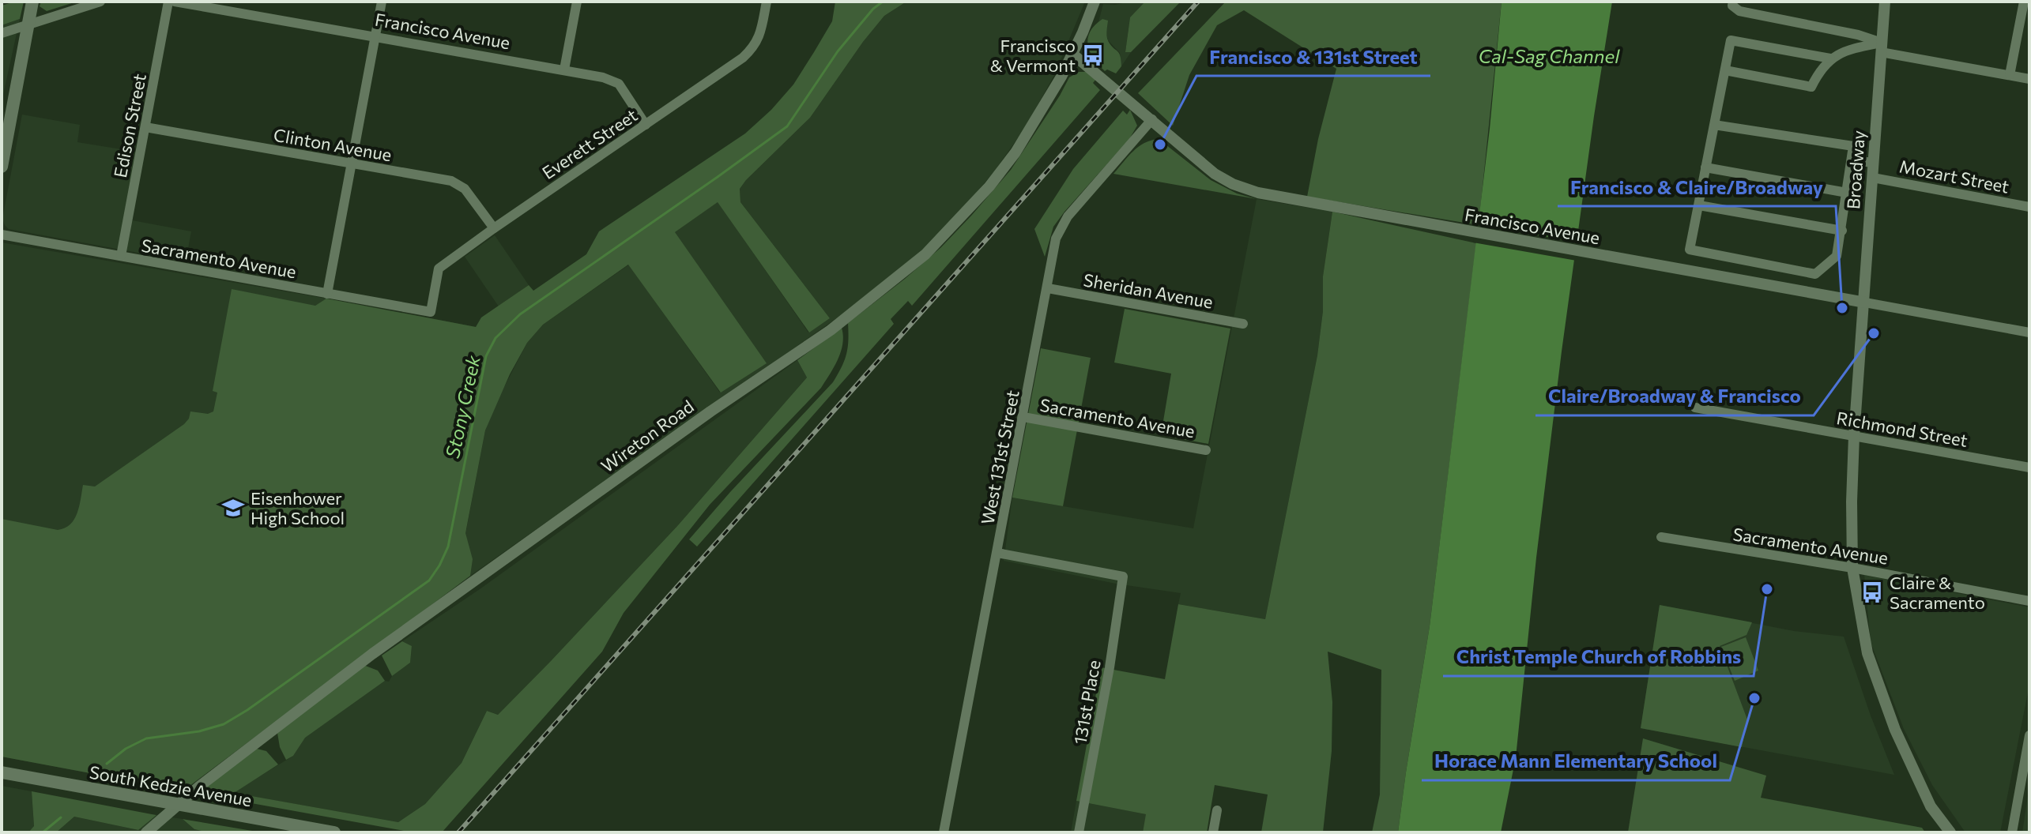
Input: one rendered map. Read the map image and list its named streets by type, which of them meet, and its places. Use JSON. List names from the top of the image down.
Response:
{
  "streets": {
    "main road": ["South Kedzie Avenue"],
    "street": [
      "Francisco Avenue",
      "Edison Street",
      "Everett Street",
      "Clinton Avenue",
      "Broadway",
      "Mozart Street",
      "Sacramento Avenue",
      "Sheridan Avenue",
      "Richmond Street",
      "Wireton Road",
      "West 131st Street",
      "131st Place"
    ]
  },
  "crossings": [
    ["Francisco Avenue", "Everett Street"],
    ["Francisco Avenue", "Broadway"],
    ["Francisco Avenue", "Wireton Road"],
    ["Francisco Avenue", "West 131st Street"],
    ["Edison Street", "Clinton Avenue"],
    ["Edison Street", "Sacramento Avenue"],
    ["Everett Street", "Clinton Avenue"],
    ["Everett Street", "Sacramento Avenue"],
    ["Broadway", "Mozart Street"],
    ["Broadway", "Sacramento Avenue"],
    ["Broadway", "Richmond Street"],
    ["Sacramento Avenue", "West 131st Street"],
    ["Sheridan Avenue", "West 131st Street"],
    ["West 131st Street", "131st Place"]
  ],
  "water": ["Cal-Sag Channel", "Stony Creek"],
  "places": {
    "bus stop": ["Francisco & Vermont", "Claire & Sacramento"],
    "other": [
      "Francisco & 131st Street",
      "Francisco & Claire/Broadway",
      "Claire/Broadway & Francisco",
      "Christ Temple Church of Robbins",
      "Horace Mann Elementary School"
    ],
    "school or university": ["Eisenhower High School"]
  }
}
